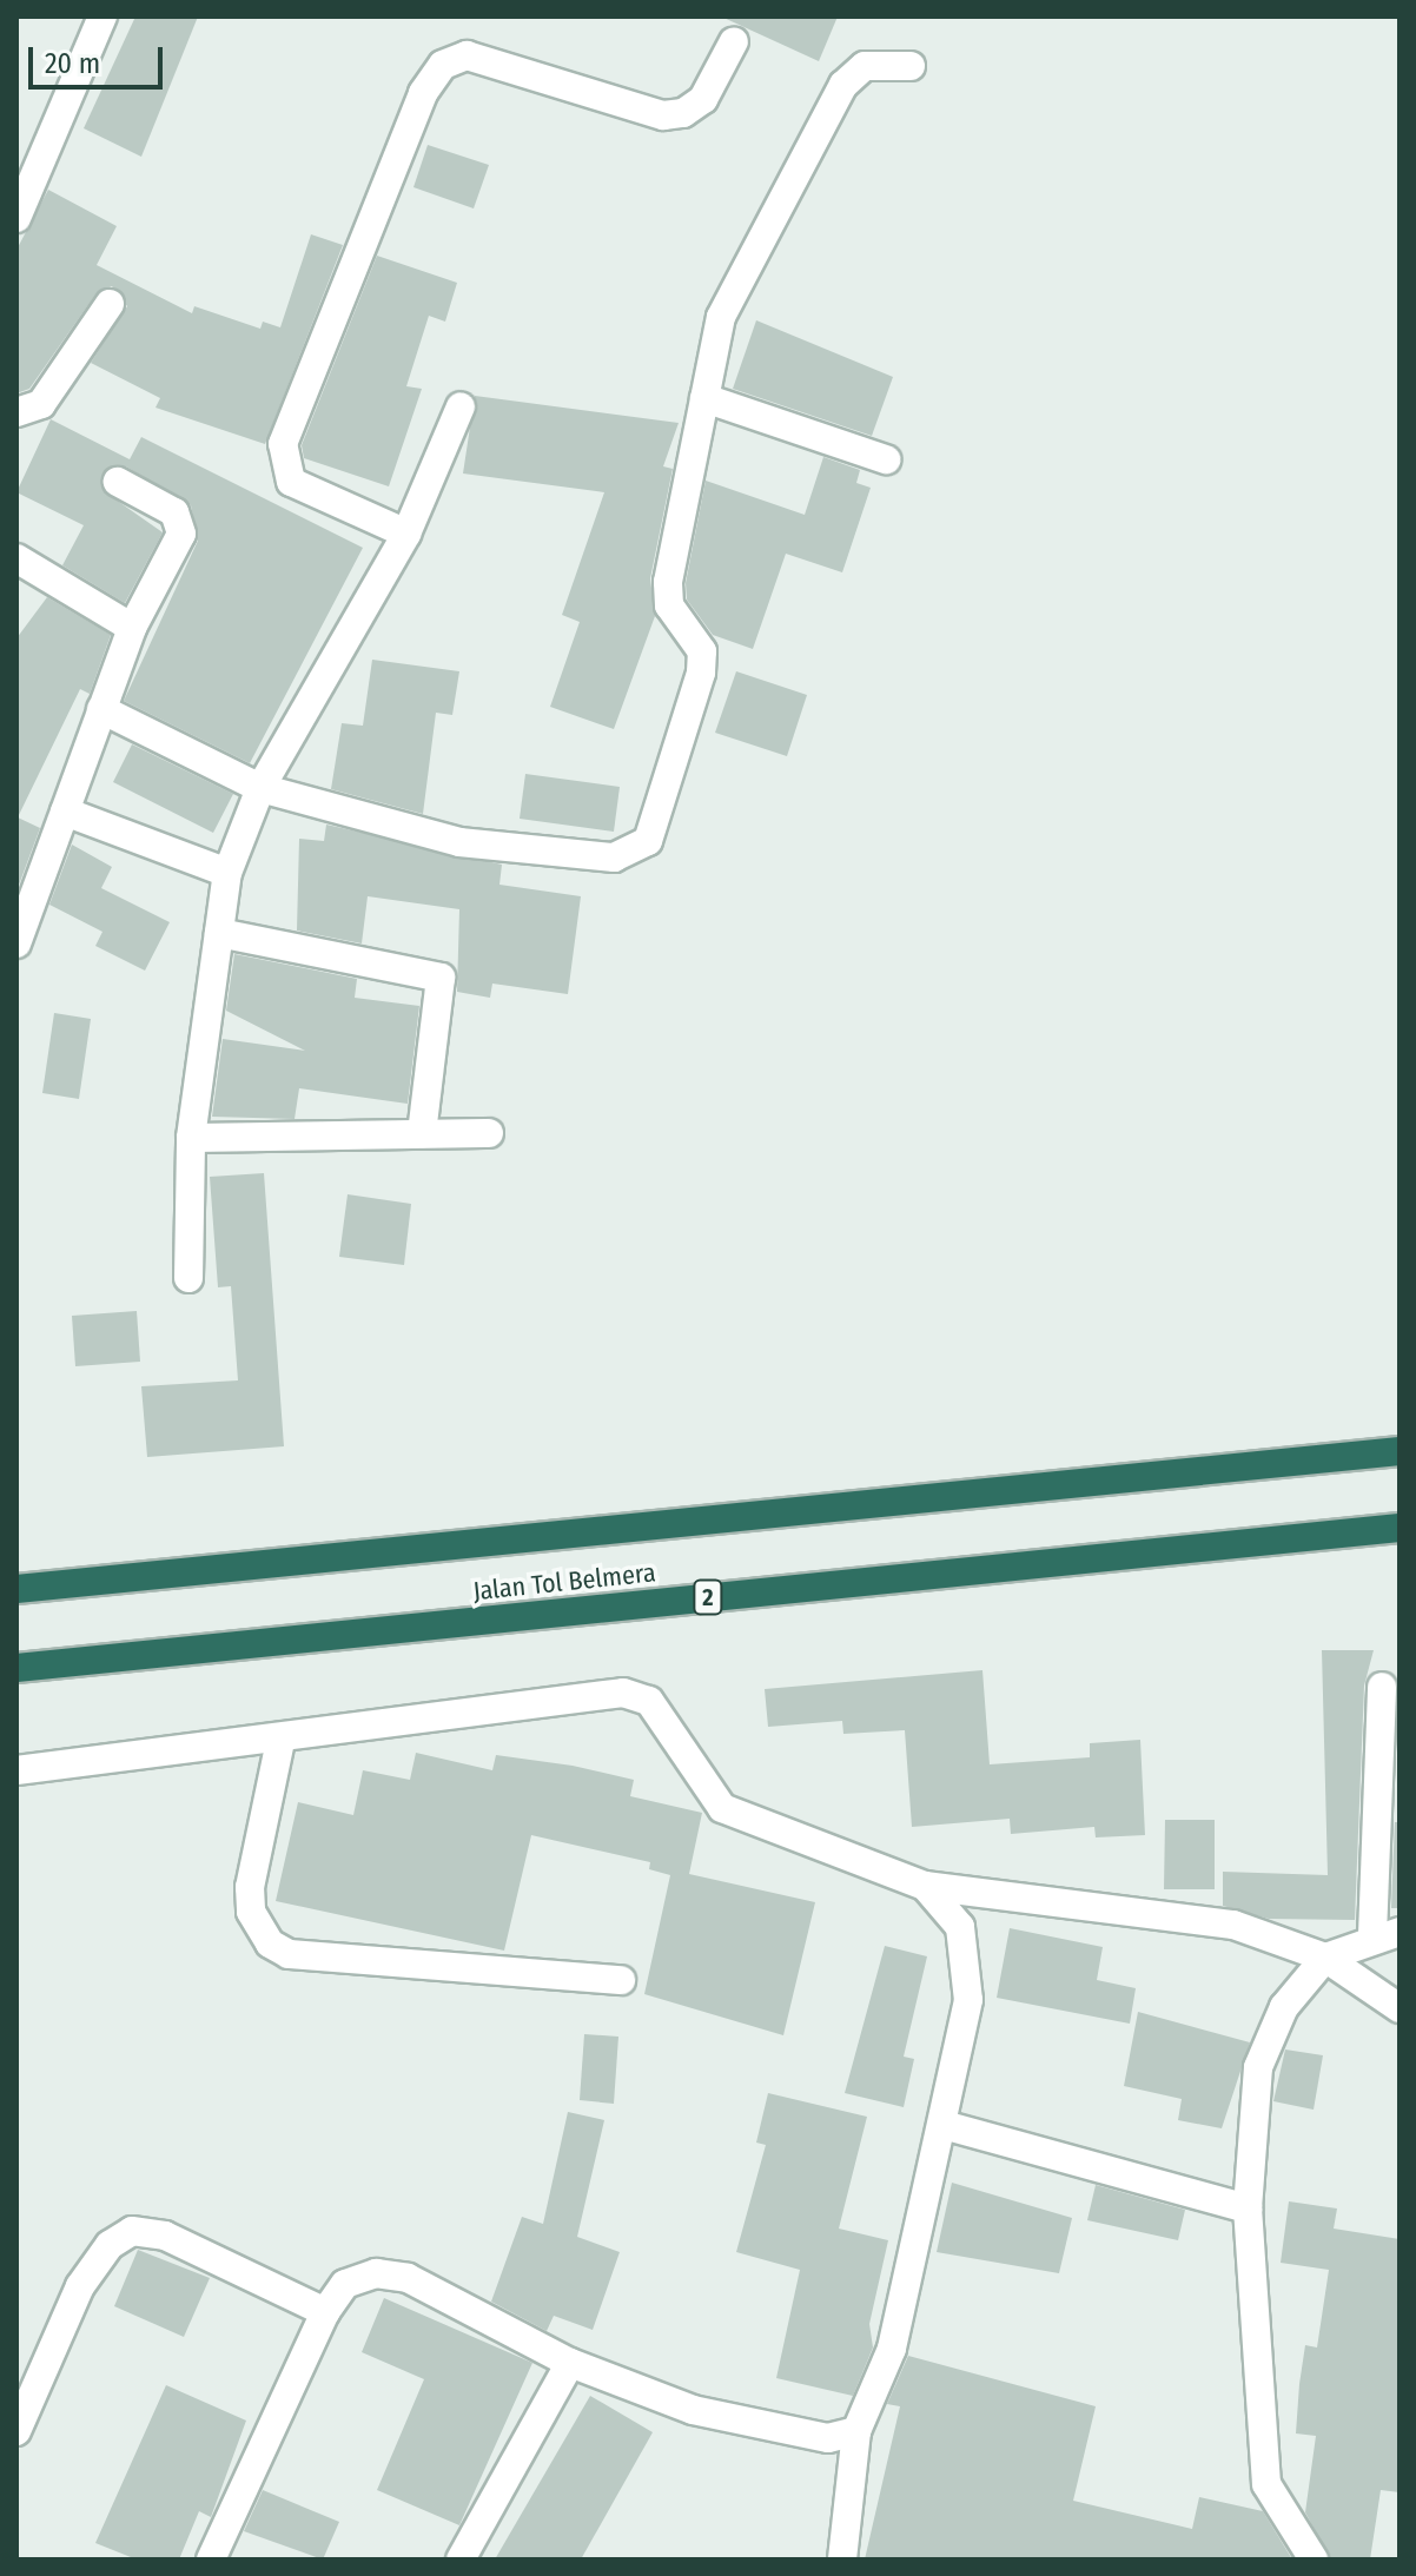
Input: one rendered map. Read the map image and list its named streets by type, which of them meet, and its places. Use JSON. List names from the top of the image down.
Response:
{
  "streets": {
    "highway": ["Jalan Tol Belmera", "2"]
  },
  "scale_bar": "20 m"
}
